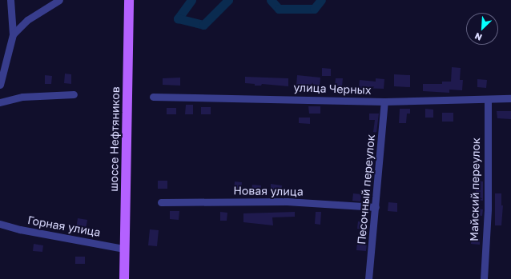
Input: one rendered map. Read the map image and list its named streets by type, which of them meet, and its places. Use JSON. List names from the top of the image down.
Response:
{
  "streets": {
    "main road": ["шоссе Нефтяников"],
    "street": [
      "улица Черных",
      "Песочный переулок",
      "Майский переулок",
      "Новая улица",
      "Горная улица"
    ]
  },
  "crossings": [
    ["улица Черных", "Песочный переулок"],
    ["улица Черных", "Майский переулок"],
    ["шоссе Нефтяников", "Горная улица"],
    ["Песочный переулок", "Новая улица"]
  ],
  "north": "bottom left"
}
